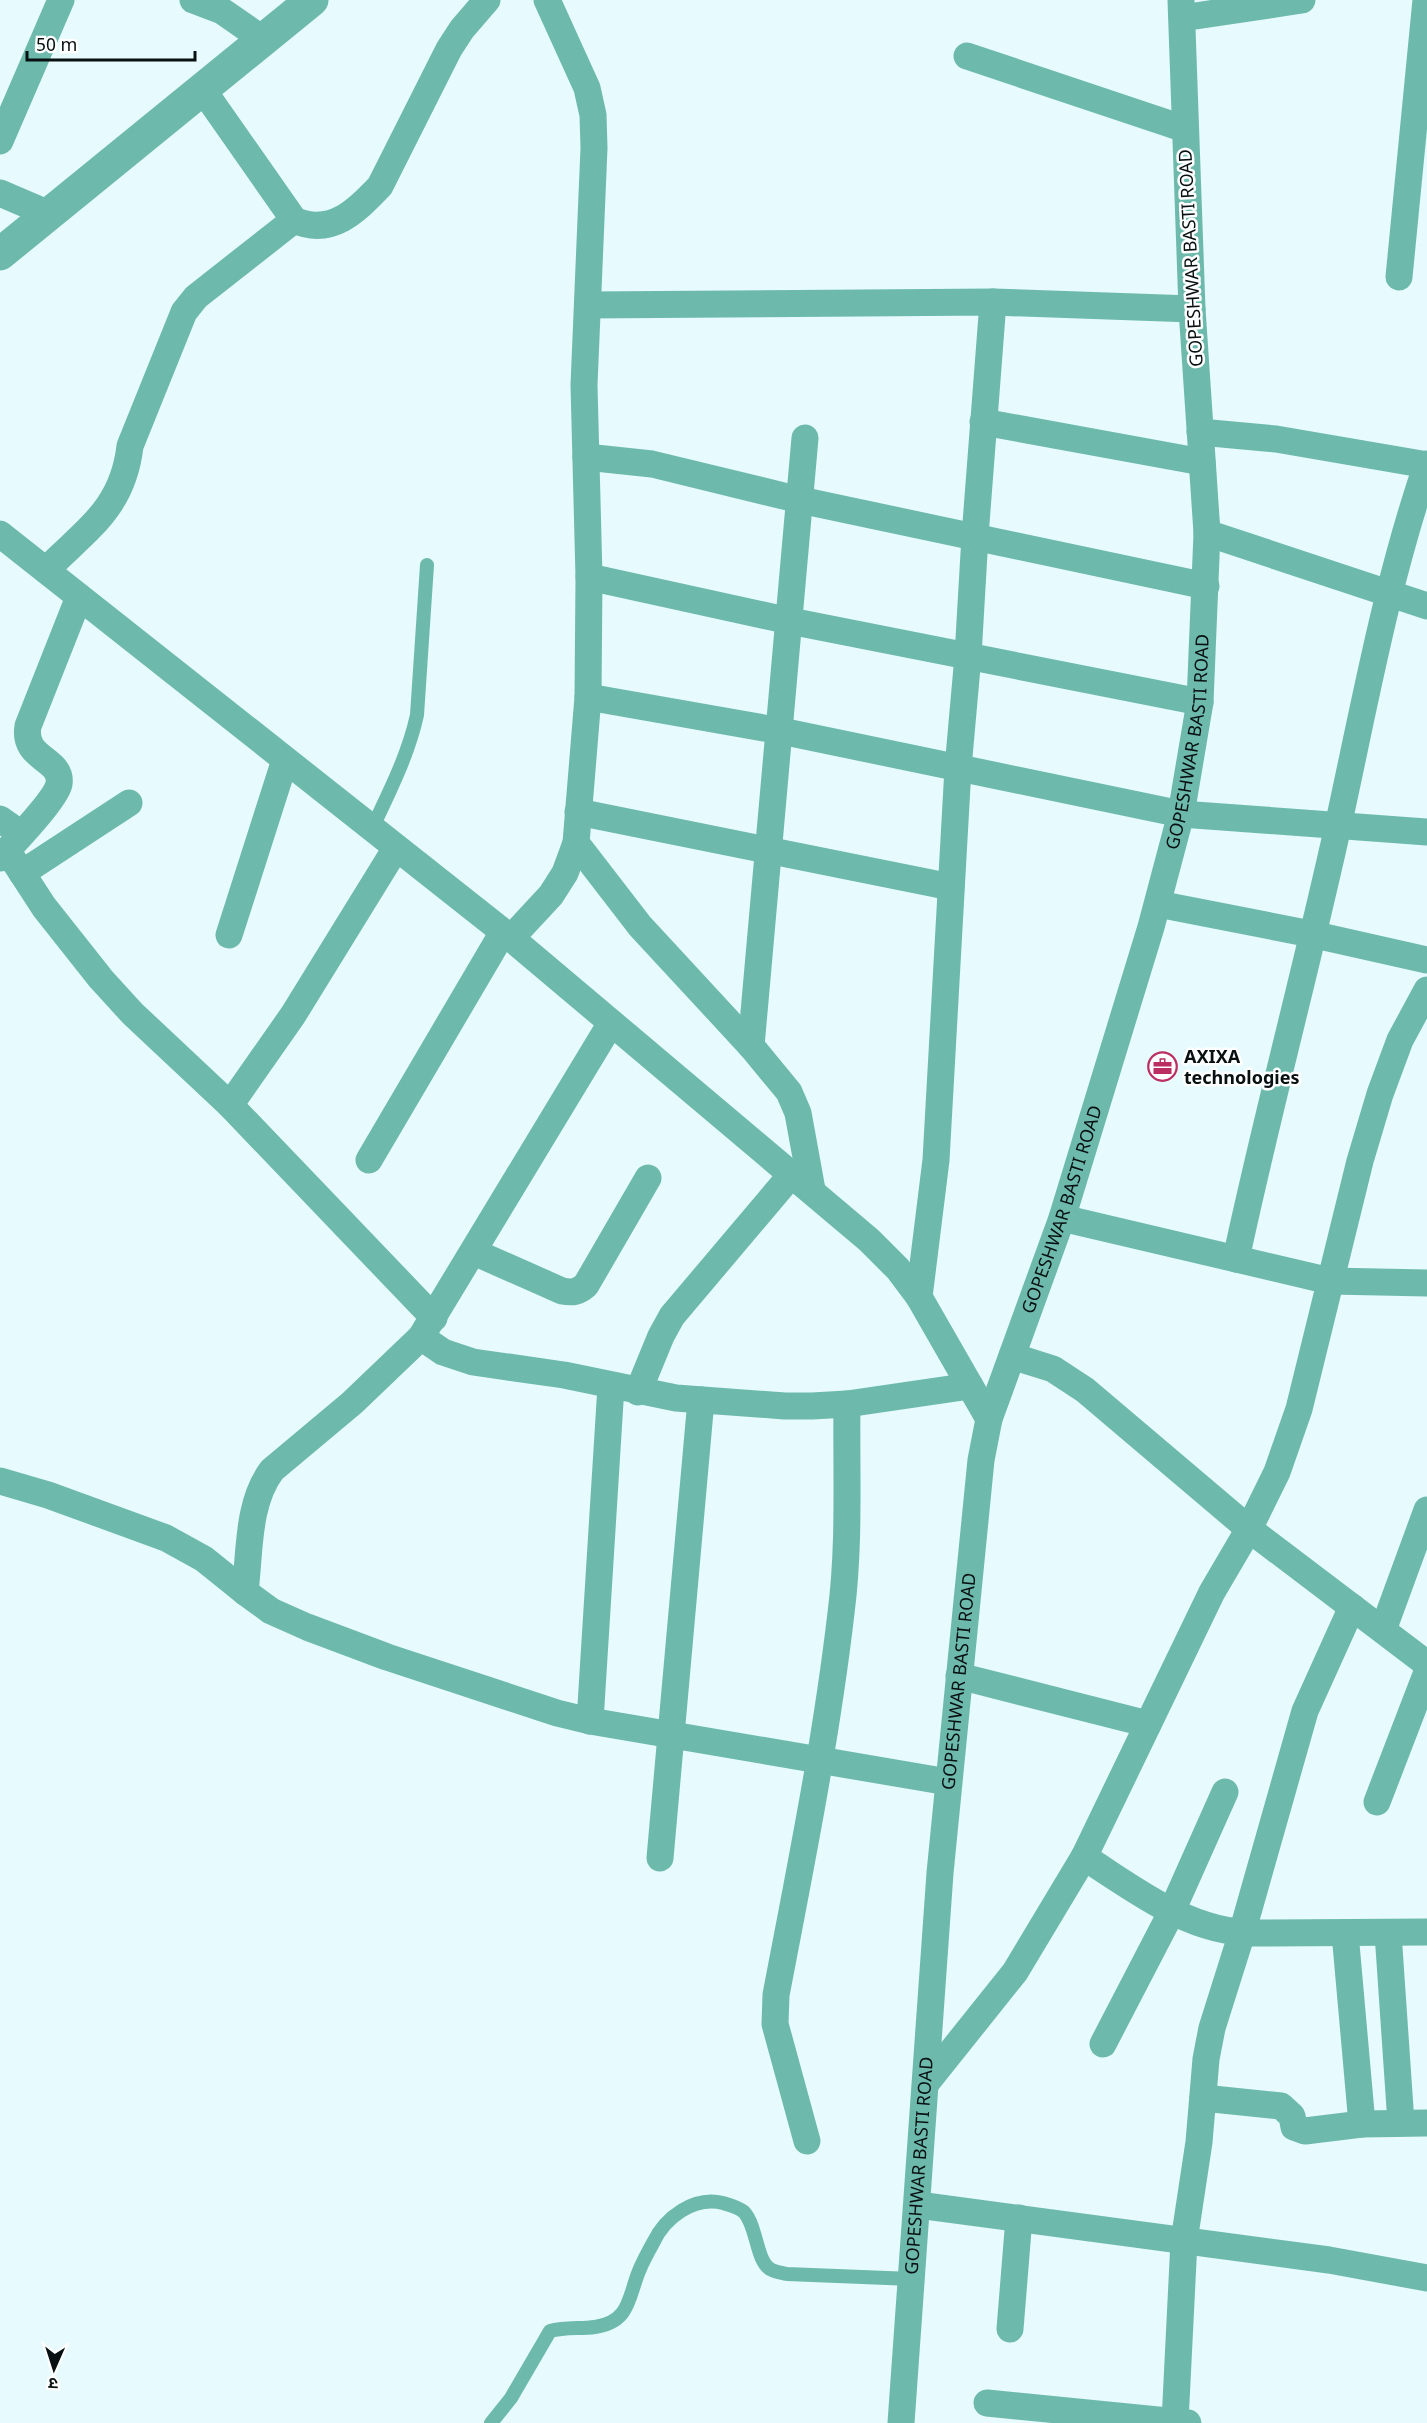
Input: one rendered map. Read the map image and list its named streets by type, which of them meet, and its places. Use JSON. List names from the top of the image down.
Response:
{
  "streets": {
    "street": ["GOPESHWAR BASTI ROAD"]
  },
  "places": {
    "office": ["AXIXA technologies"]
  },
  "scale_bar": "50 m",
  "north": "bottom"
}
